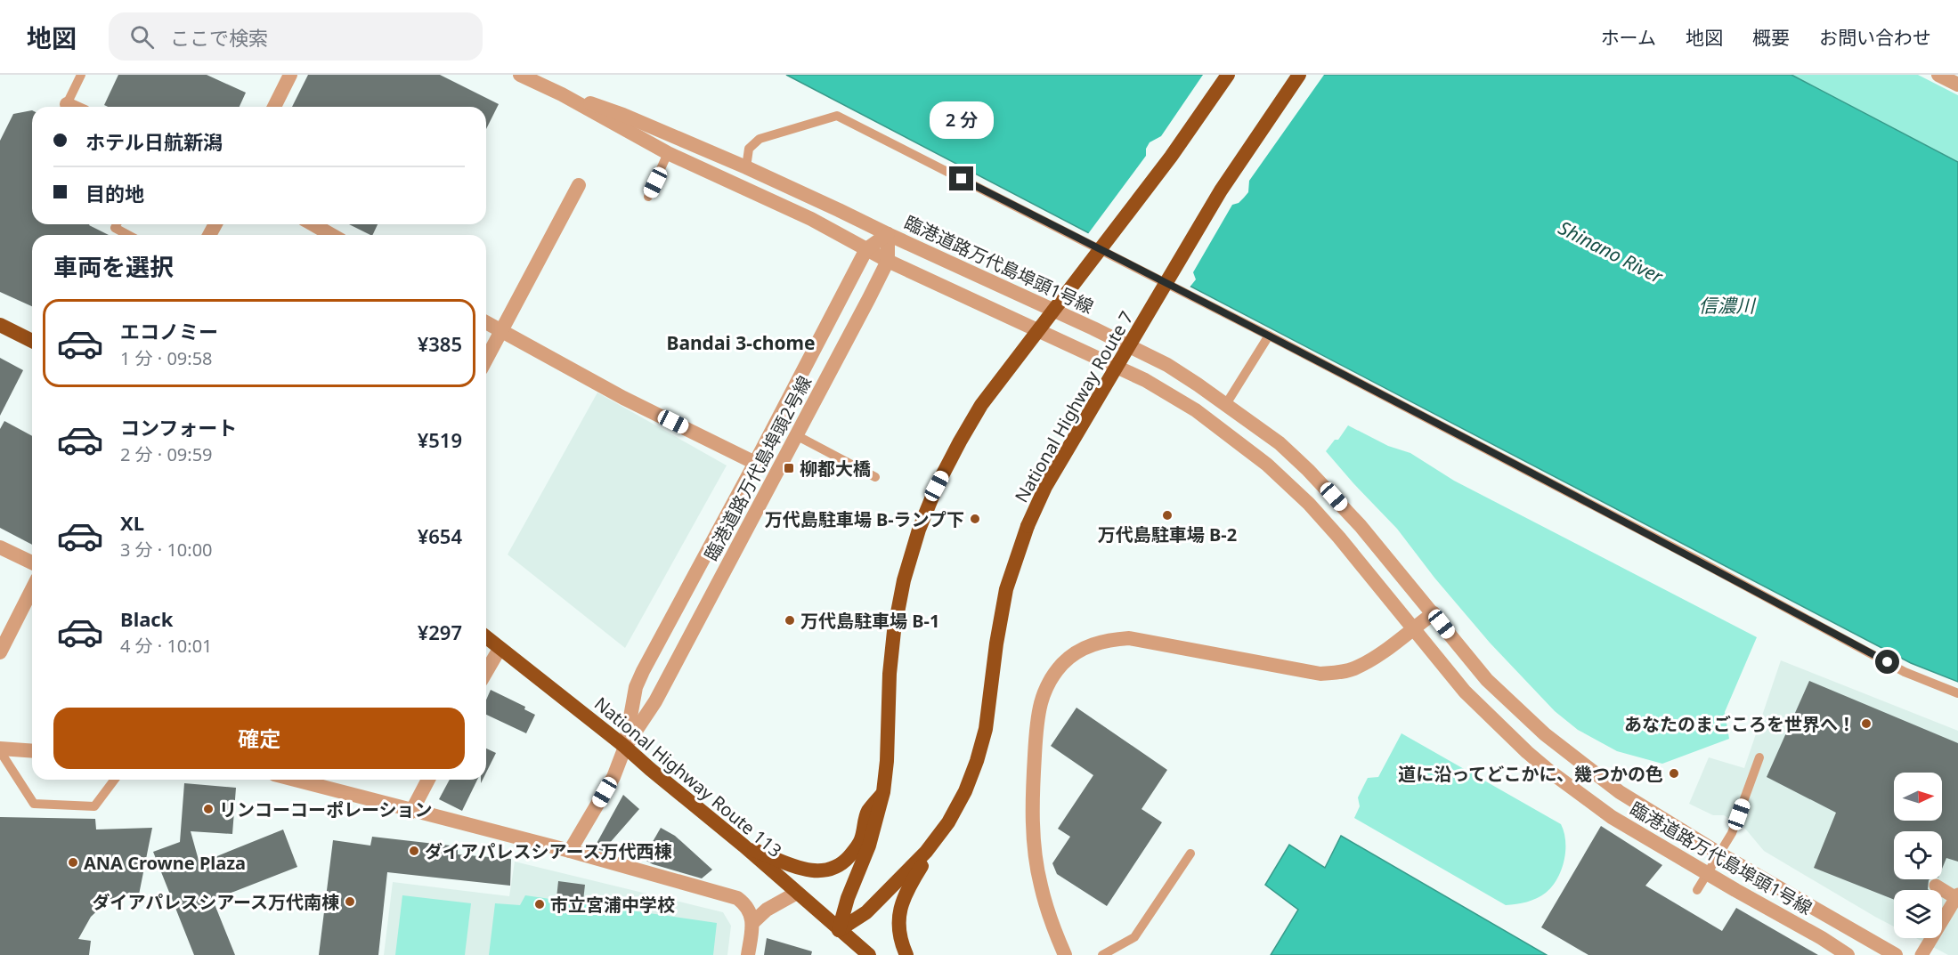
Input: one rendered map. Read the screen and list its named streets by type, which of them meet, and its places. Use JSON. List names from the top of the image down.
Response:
{
  "streets": {
    "highway": ["National Highway Route 7", "National Highway Route 113"],
    "street": ["臨港道路万代島埠頭1号線", "臨港道路万代島埠頭2号線"]
  },
  "crossings": [
    ["臨港道路万代島埠頭1号線", "臨港道路万代島埠頭2号線"],
    ["National Highway Route 7", "National Highway Route 113"],
    ["臨港道路万代島埠頭2号線", "National Highway Route 113"]
  ],
  "districts": ["Bandai 3-chome"],
  "water": ["Shinano River", "信濃川"],
  "places": {
    "transit": ["柳都大橋"],
    "other": [
      "万代島駐車場 B-2",
      "万代島駐車場 B-ランプ下",
      "万代島駐車場 B-1",
      "あなたのまごころを世界へ！",
      "道に沿ってどこかに、幾つかの色",
      "リンコーコーポレーション",
      "ダイアパレスシアース万代西棟",
      "ANA Crowne Plaza",
      "ダイアパレスシアース万代南棟",
      "市立宮浦中学校"
    ]
  },
  "north": "right",
  "page": {
    "header": "地図",
    "search": "ここで検索",
    "nav": [
      "ホーム",
      "地図",
      "概要",
      "お問い合わせ"
    ],
    "bubble": "2 分",
    "banner": ["ホテル日航新潟", "目的地"],
    "heading": "車両を選択",
    "list": [
      {
        "name": "エコノミー",
        "note": "1 分 · 09:58",
        "value": "¥385"
      },
      {
        "name": "コンフォート",
        "note": "2 分 · 09:59",
        "value": "¥519"
      },
      {
        "name": "XL",
        "note": "3 分 · 10:00",
        "value": "¥654"
      },
      {
        "name": "Black",
        "note": "4 分 · 10:01",
        "value": "¥297"
      }
    ],
    "buttons": "確定"
  }
}
